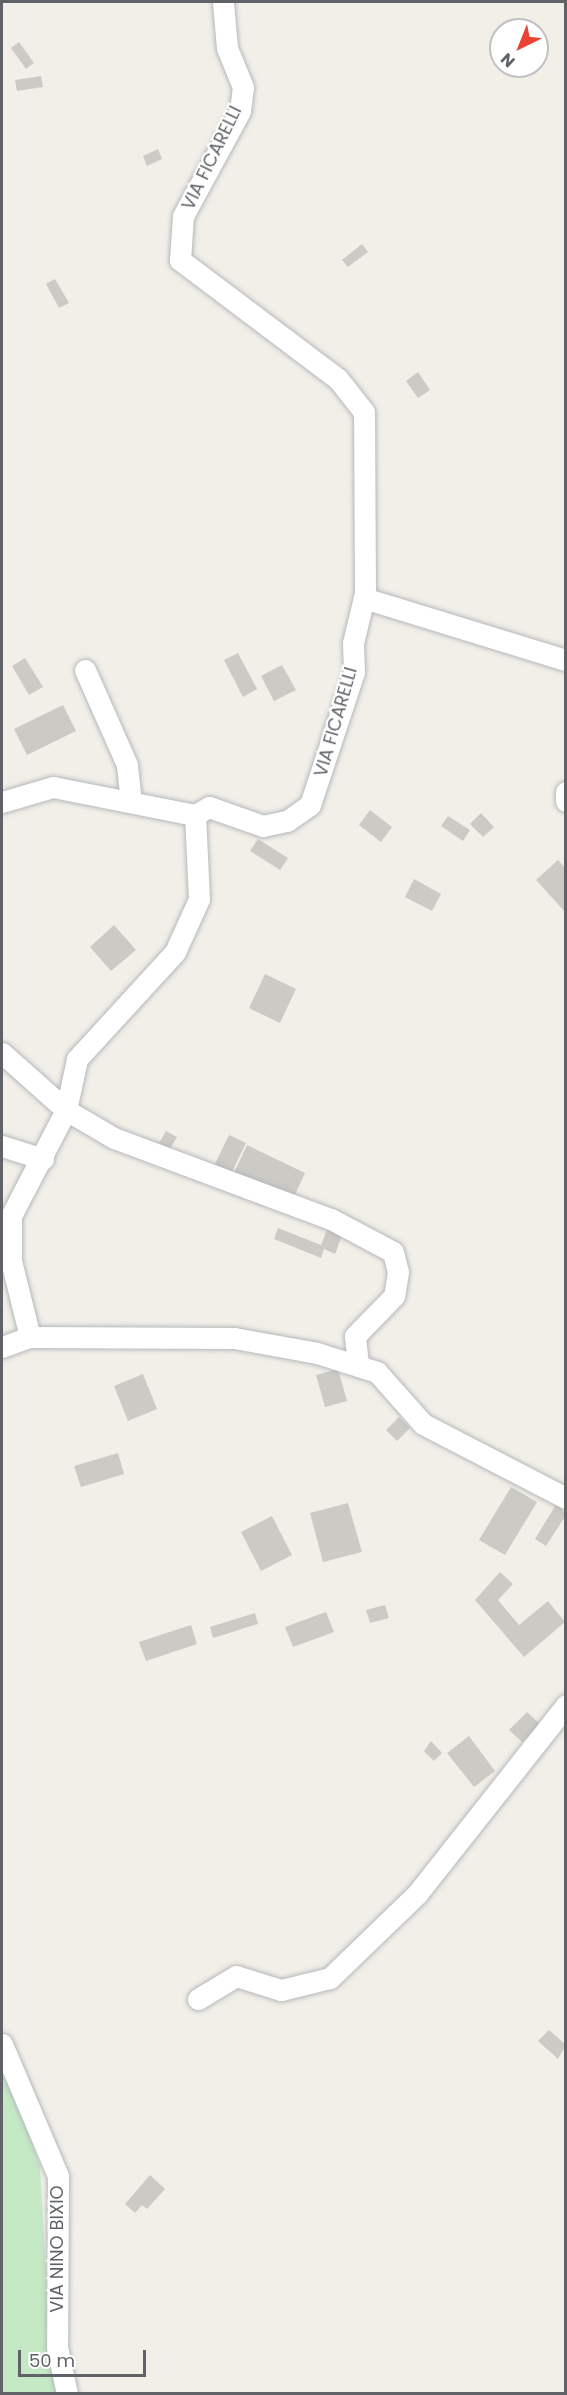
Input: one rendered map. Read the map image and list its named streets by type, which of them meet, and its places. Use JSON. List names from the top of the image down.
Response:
{
  "streets": {
    "street": ["VIA FICARELLI", "VIA NINO BIXIO"]
  },
  "scale_bar": "50 m",
  "north": "bottom left"
}
